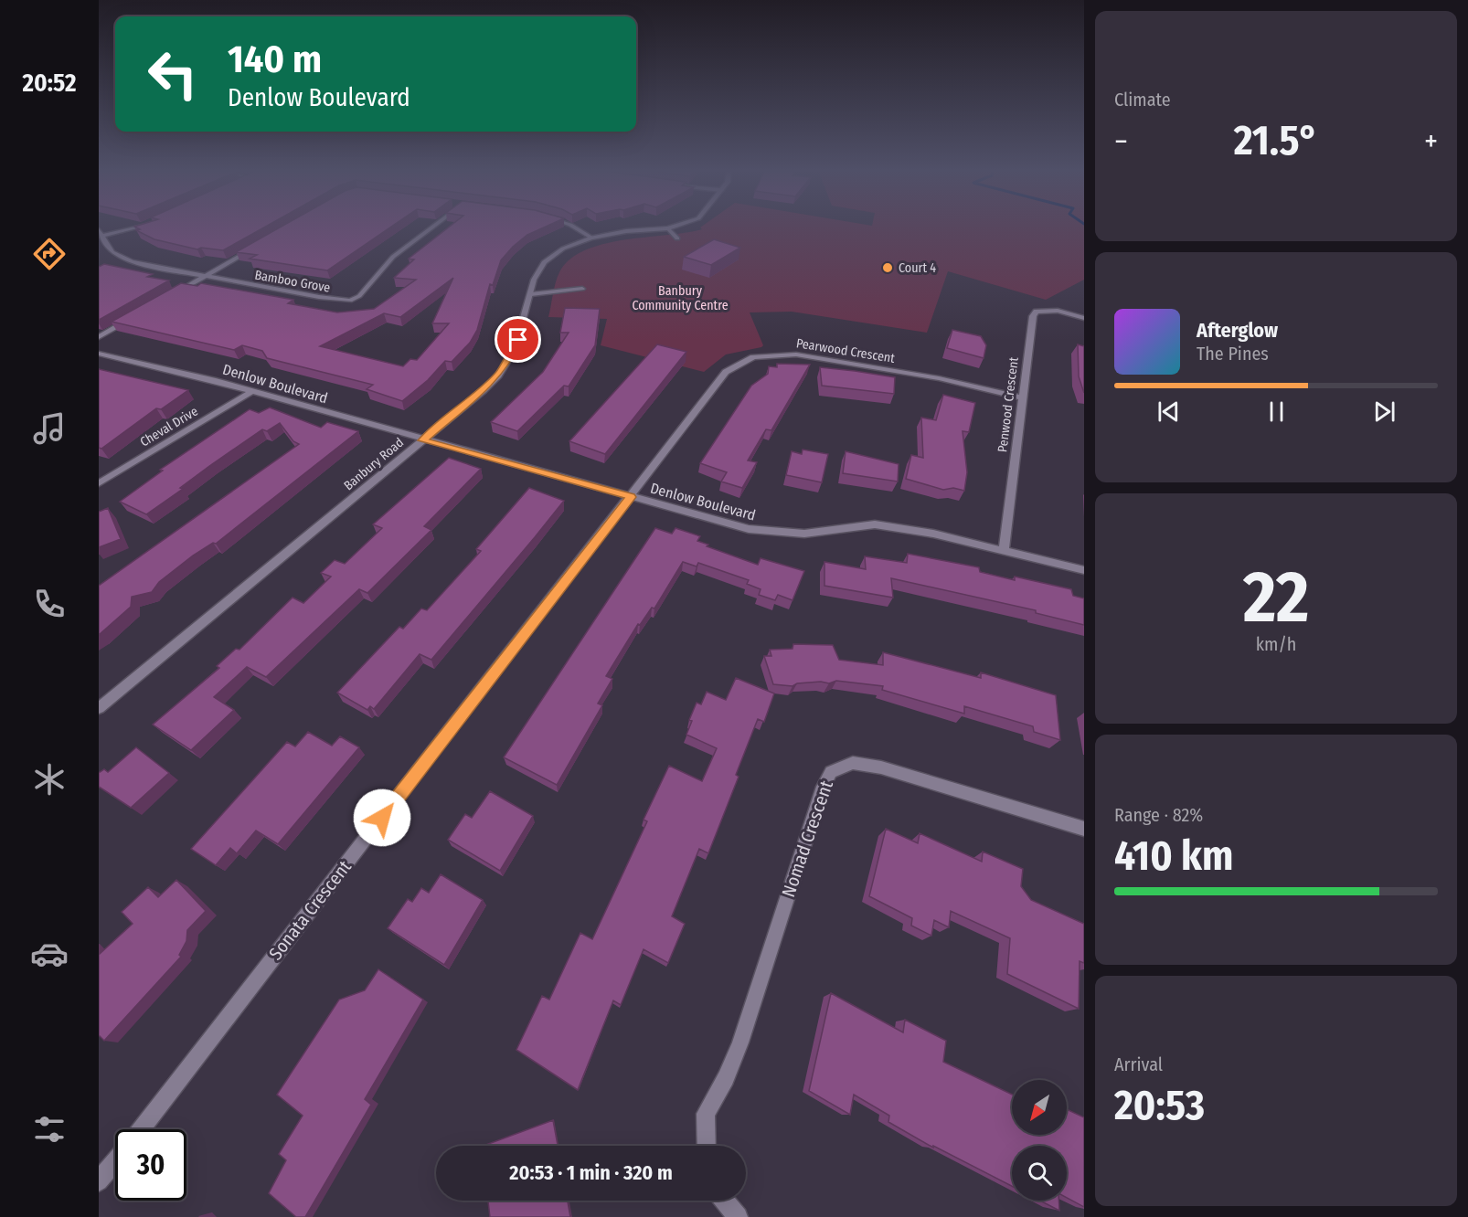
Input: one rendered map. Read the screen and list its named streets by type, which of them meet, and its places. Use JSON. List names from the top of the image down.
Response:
{
  "streets": {
    "street": [
      "Bamboo Grove",
      "Pearwood Crescent",
      "Denlow Boulevard",
      "Penwood Crescent",
      "Cheval Drive",
      "Banbury Road",
      "Nomad Crescent",
      "Sonata Crescent"
    ]
  },
  "crossings": [
    ["Pearwood Crescent", "Denlow Boulevard"],
    ["Pearwood Crescent", "Penwood Crescent"],
    ["Pearwood Crescent", "Sonata Crescent"],
    ["Denlow Boulevard", "Penwood Crescent"],
    ["Denlow Boulevard", "Cheval Drive"],
    ["Denlow Boulevard", "Banbury Road"],
    ["Denlow Boulevard", "Sonata Crescent"]
  ],
  "parks": ["Banbury Community Centre"],
  "places": ["Court 4"],
  "north": "bottom left",
  "page": {
    "tabs": "20:52",
    "tile": [
      "Climate",
      ["22", "km/h"],
      ["Range · 82%", "410 km"],
      ["Arrival", "20:53"]
    ],
    "turn": ["140 m", "Denlow Boulevard"],
    "heat": ["−", "21.5°", "+"],
    "song": ["Afterglow", "The Pines"],
    "limit": "30",
    "trip": "20:53 · 1 min · 320 m"
  }
}
